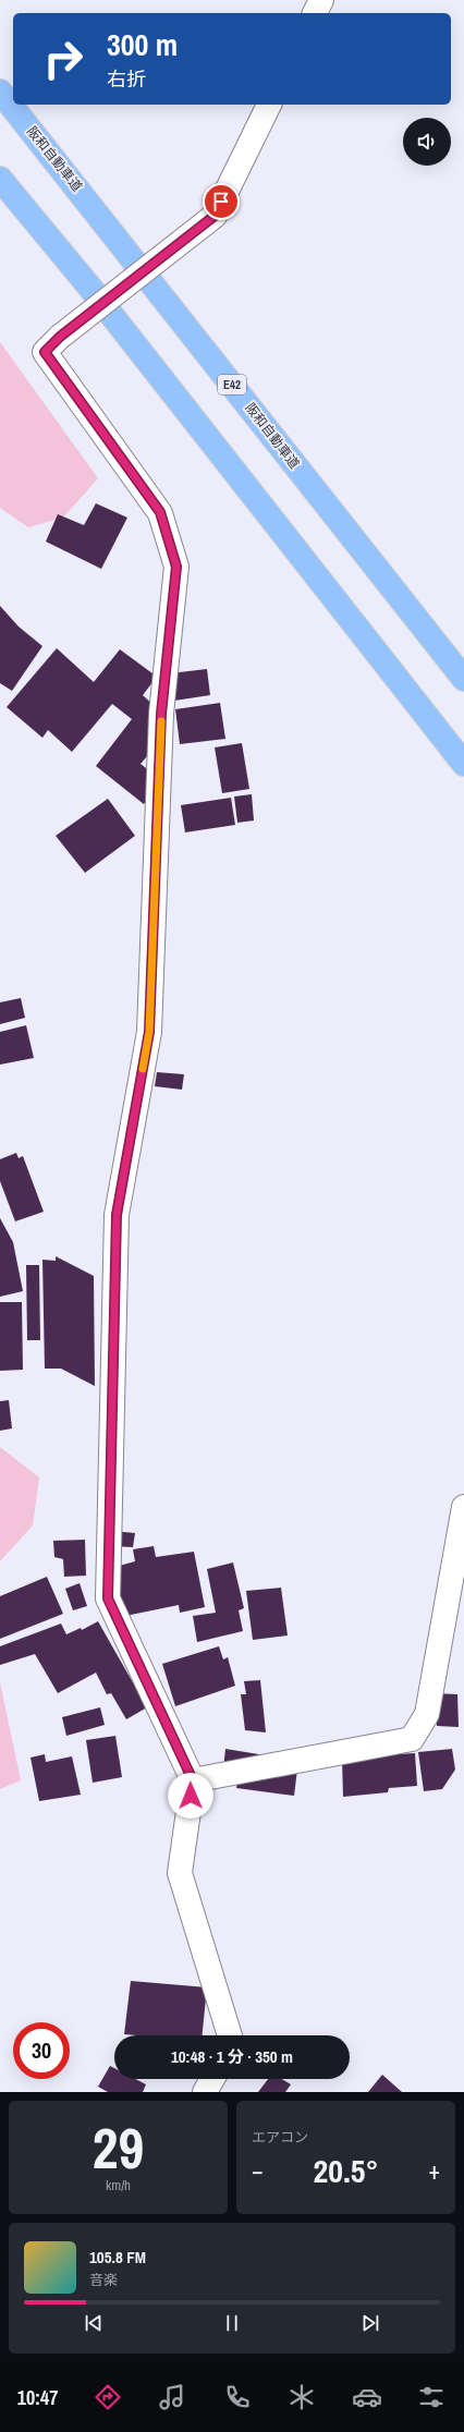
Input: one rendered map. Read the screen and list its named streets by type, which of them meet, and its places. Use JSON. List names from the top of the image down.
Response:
{
  "streets": {
    "highway": ["阪和自動車道", "E42"]
  },
  "page": {
    "turn": ["300 m", "右折"],
    "limit": "30",
    "trip": "10:48 · 1 分 · 350 m",
    "tile": [
      ["29", "km/h"],
      "エアコン"
    ],
    "heat": ["−", "20.5°", "+"],
    "song": ["105.8 FM", "音楽"],
    "tabs": "10:47"
  }
}
